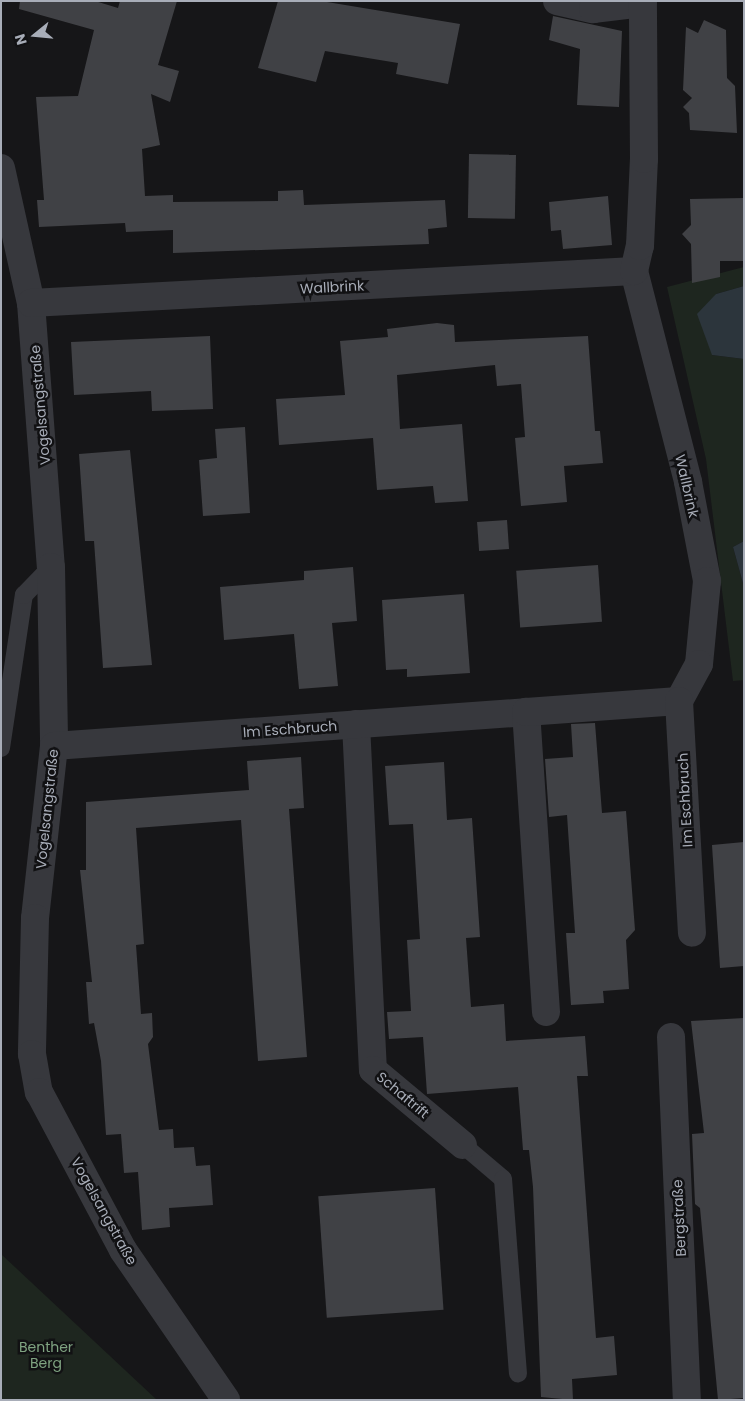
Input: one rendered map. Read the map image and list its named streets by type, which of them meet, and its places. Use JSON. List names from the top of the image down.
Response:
{
  "streets": {
    "street": [
      "Wallbrink",
      "Vogelsangstraße",
      "Im Eschbruch",
      "Schaftrift",
      "Bergstraße"
    ]
  },
  "crossings": [
    ["Wallbrink", "Vogelsangstraße"],
    ["Wallbrink", "Im Eschbruch"],
    ["Vogelsangstraße", "Im Eschbruch"],
    ["Im Eschbruch", "Schaftrift"]
  ],
  "parks": ["Benther Berg"],
  "north": "left"
}
